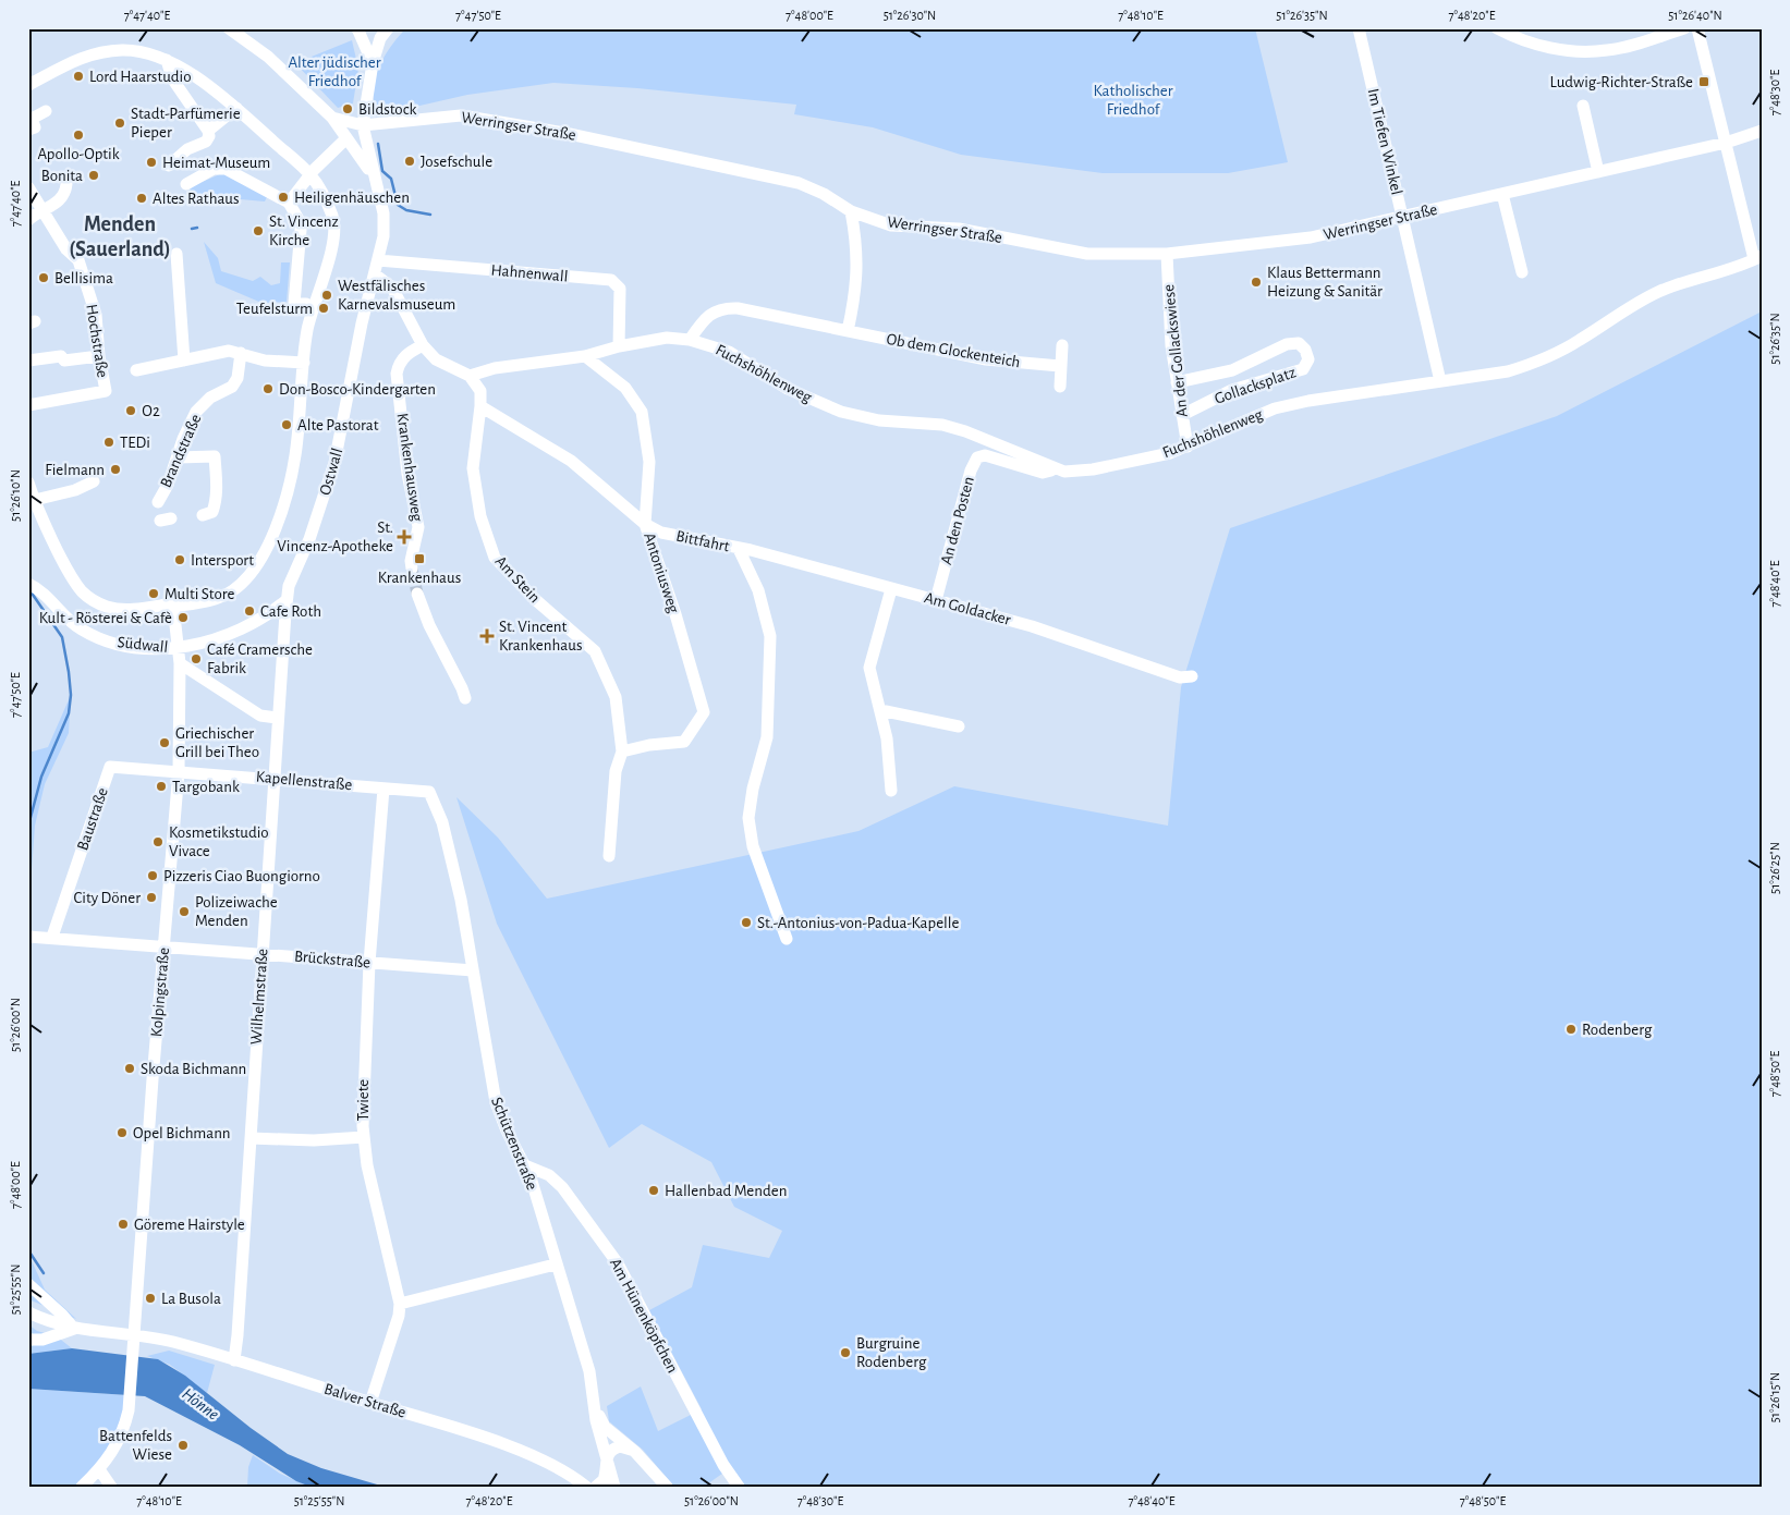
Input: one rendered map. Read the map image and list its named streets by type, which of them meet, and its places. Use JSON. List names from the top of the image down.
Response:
{
  "streets": {
    "street": [
      "Werringser Straße",
      "Im Tiefen Winkel",
      "Hahnenwall",
      "Hochstraße",
      "Ob dem Glockenteich",
      "An der Gollackswiese",
      "Fuchshöhlenweg",
      "Gollacksplatz",
      "Brandstraße",
      "Krankenhausweg",
      "Ostwall",
      "An den Posten",
      "Bittfahrt",
      "Antoniusweg",
      "Am Stein",
      "Am Goldacker",
      "Südwall",
      "Kapellenstraße",
      "Baustraße",
      "Brückstraße",
      "Kolpingstraße",
      "Wilhelmstraße",
      "Twiete",
      "Schützenstraße",
      "Am Hünenköpfchen",
      "Balver Straße"
    ]
  },
  "crossings": [
    ["Werringser Straße", "Im Tiefen Winkel"],
    ["Werringser Straße", "An der Gollackswiese"],
    ["Werringser Straße", "Ostwall"],
    ["Im Tiefen Winkel", "Fuchshöhlenweg"],
    ["Hahnenwall", "Fuchshöhlenweg"],
    ["Hahnenwall", "Ostwall"],
    ["Ob dem Glockenteich", "Fuchshöhlenweg"],
    ["An der Gollackswiese", "Fuchshöhlenweg"],
    ["An der Gollackswiese", "Gollacksplatz"],
    ["Fuchshöhlenweg", "An den Posten"],
    ["Fuchshöhlenweg", "Antoniusweg"],
    ["Ostwall", "Wilhelmstraße"],
    ["An den Posten", "Am Goldacker"],
    ["Bittfahrt", "Antoniusweg"],
    ["Bittfahrt", "Am Stein"],
    ["Bittfahrt", "Am Goldacker"],
    ["Antoniusweg", "Am Stein"],
    ["Südwall", "Kolpingstraße"],
    ["Kapellenstraße", "Baustraße"],
    ["Kapellenstraße", "Kolpingstraße"],
    ["Kapellenstraße", "Wilhelmstraße"],
    ["Kapellenstraße", "Twiete"],
    ["Kapellenstraße", "Schützenstraße"],
    ["Baustraße", "Brückstraße"],
    ["Baustraße", "Kolpingstraße"],
    ["Brückstraße", "Kolpingstraße"],
    ["Brückstraße", "Wilhelmstraße"],
    ["Brückstraße", "Twiete"],
    ["Brückstraße", "Schützenstraße"],
    ["Kolpingstraße", "Balver Straße"],
    ["Wilhelmstraße", "Balver Straße"],
    ["Twiete", "Balver Straße"],
    ["Schützenstraße", "Am Hünenköpfchen"]
  ],
  "districts": ["Menden (Sauerland)"],
  "water": ["Hönne"],
  "parks": ["Alter jüdischer Friedhof", "Katholischer Friedhof"],
  "places": {
    "other": [
      "Lord Haarstudio",
      "Bildstock",
      "Stadt-Parfümerie Pieper",
      "Apollo-Optik",
      "Josefschule",
      "Heimat-Museum",
      "Bonita",
      "Heiligenhäuschen",
      "Altes Rathaus",
      "St. Vincenz Kirche",
      "Bellisima",
      "Klaus Bettermann Heizung & Sanitär",
      "Westfälisches Karnevalsmuseum",
      "Teufelsturm",
      "Don-Bosco-Kindergarten",
      "О2",
      "Alte Pastorat",
      "TEDi",
      "Fielmann",
      "Intersport",
      "Multi Store",
      "Cafe Roth",
      "Kult - Rösterei & Cafè",
      "Café Cramersche Fabrik",
      "Griechischer Grill bei Theo",
      "Targobank",
      "Kosmetikstudio Vivace",
      "Pizzeris Ciao Buongiorno",
      "City Döner",
      "Polizeiwache Menden",
      "St.-Antonius-von-Padua-Kapelle",
      "Rodenberg",
      "Skoda Bichmann",
      "Opel Bichmann",
      "Hallenbad Menden",
      "Göreme Hairstyle",
      "La Busola",
      "Burgruine Rodenberg",
      "Battenfelds Wiese"
    ],
    "transit": ["Ludwig-Richter-Straße", "Krankenhaus"],
    "health": ["St. Vincenz-Apotheke", "St. Vincent Krankenhaus"]
  },
  "coordinates": [
    "7°47'40\"E",
    "7°47'50\"E",
    "7°48'00\"E",
    "51°26'30\"N",
    "7°48'10\"E",
    "51°26'35\"N",
    "7°48'20\"E",
    "51°26'40\"N",
    "7°48'30\"E",
    "51°26'10\"N",
    "7°48'40\"E",
    "51°26'25\"N",
    "51°26'00\"N",
    "7°48'50\"E",
    "51°25'55\"N",
    "51°26'15\"N"
  ]
}
